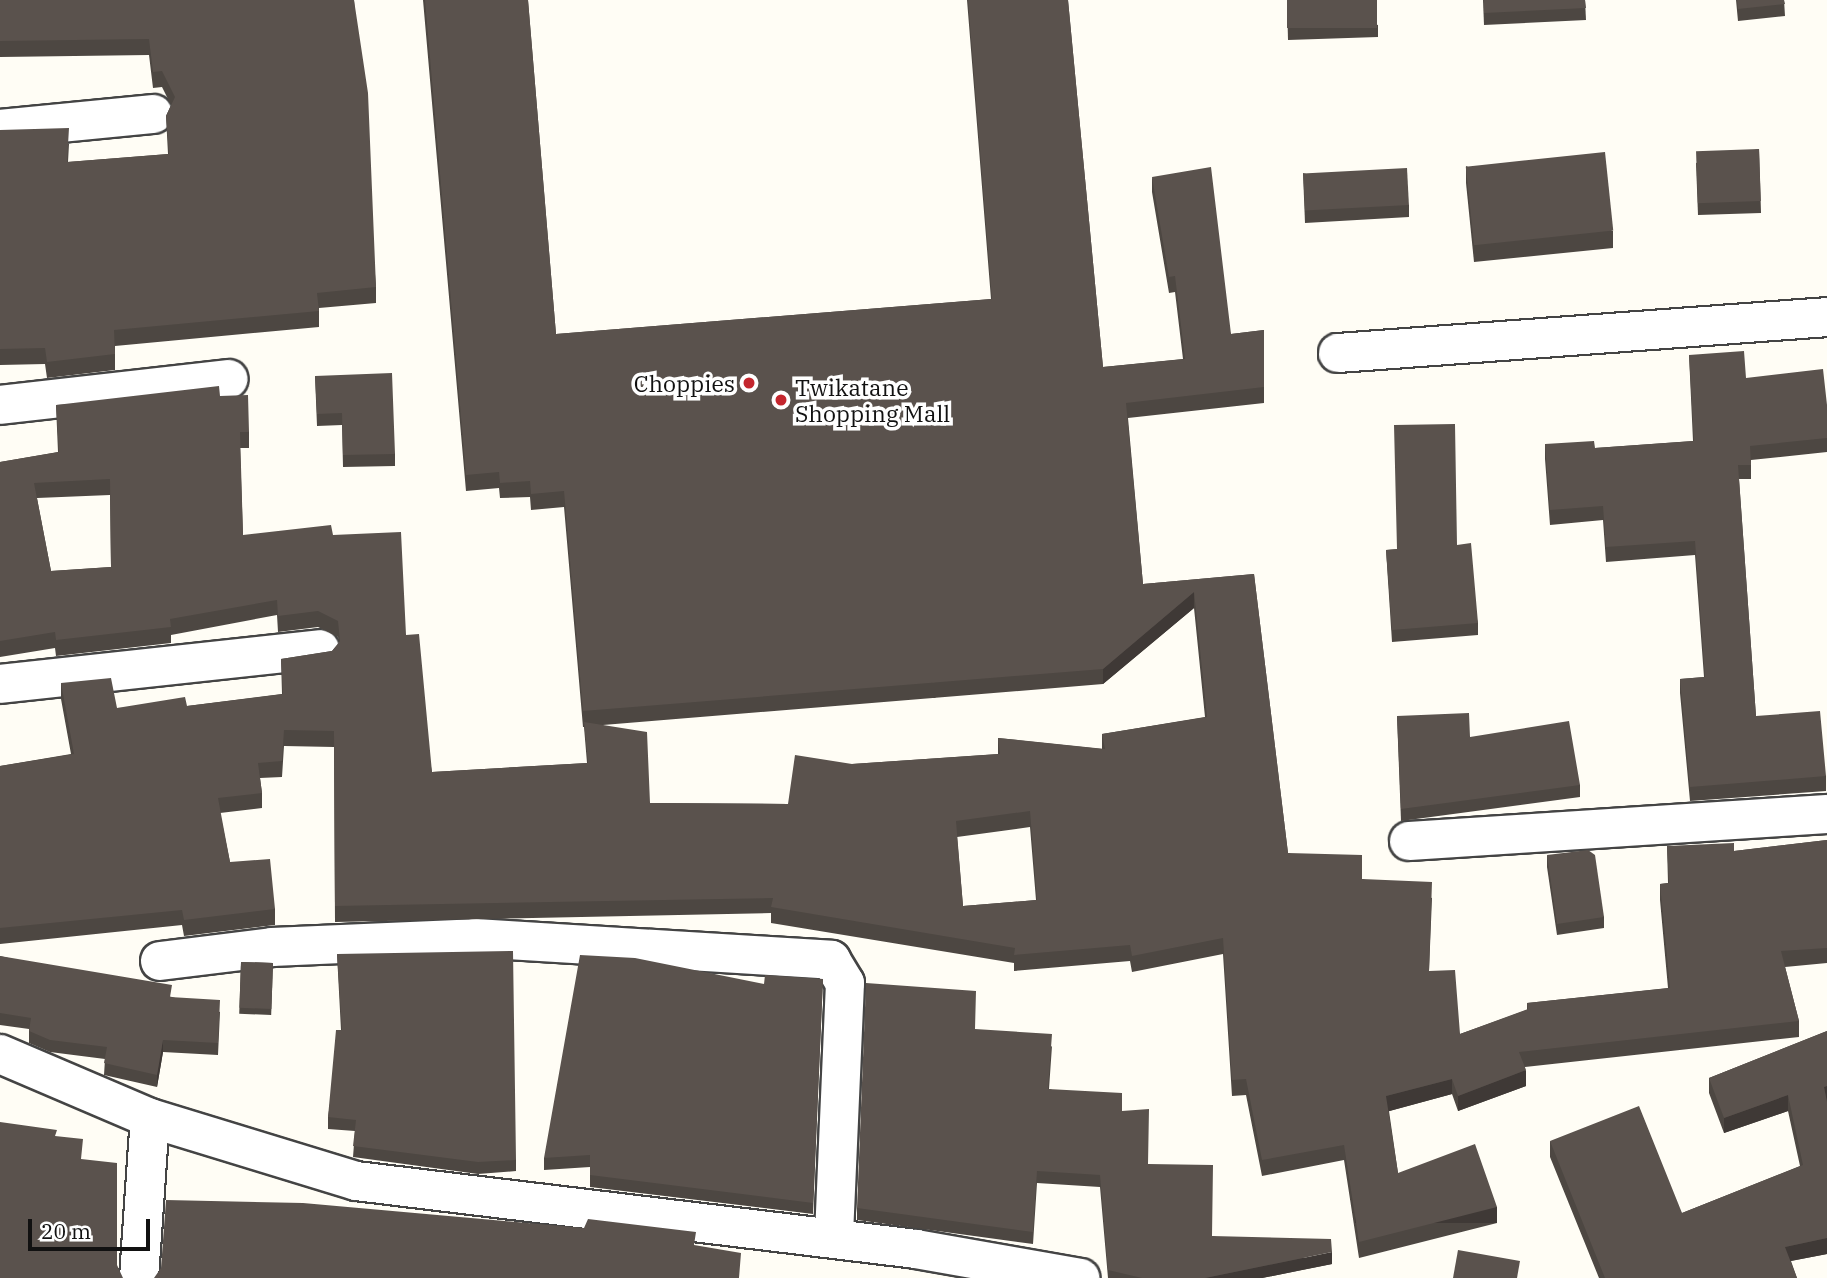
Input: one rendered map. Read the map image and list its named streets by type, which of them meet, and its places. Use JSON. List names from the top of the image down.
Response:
{
  "places": ["Choppies", "Twikatane Shopping Mall"],
  "scale_bar": "20 m"
}
